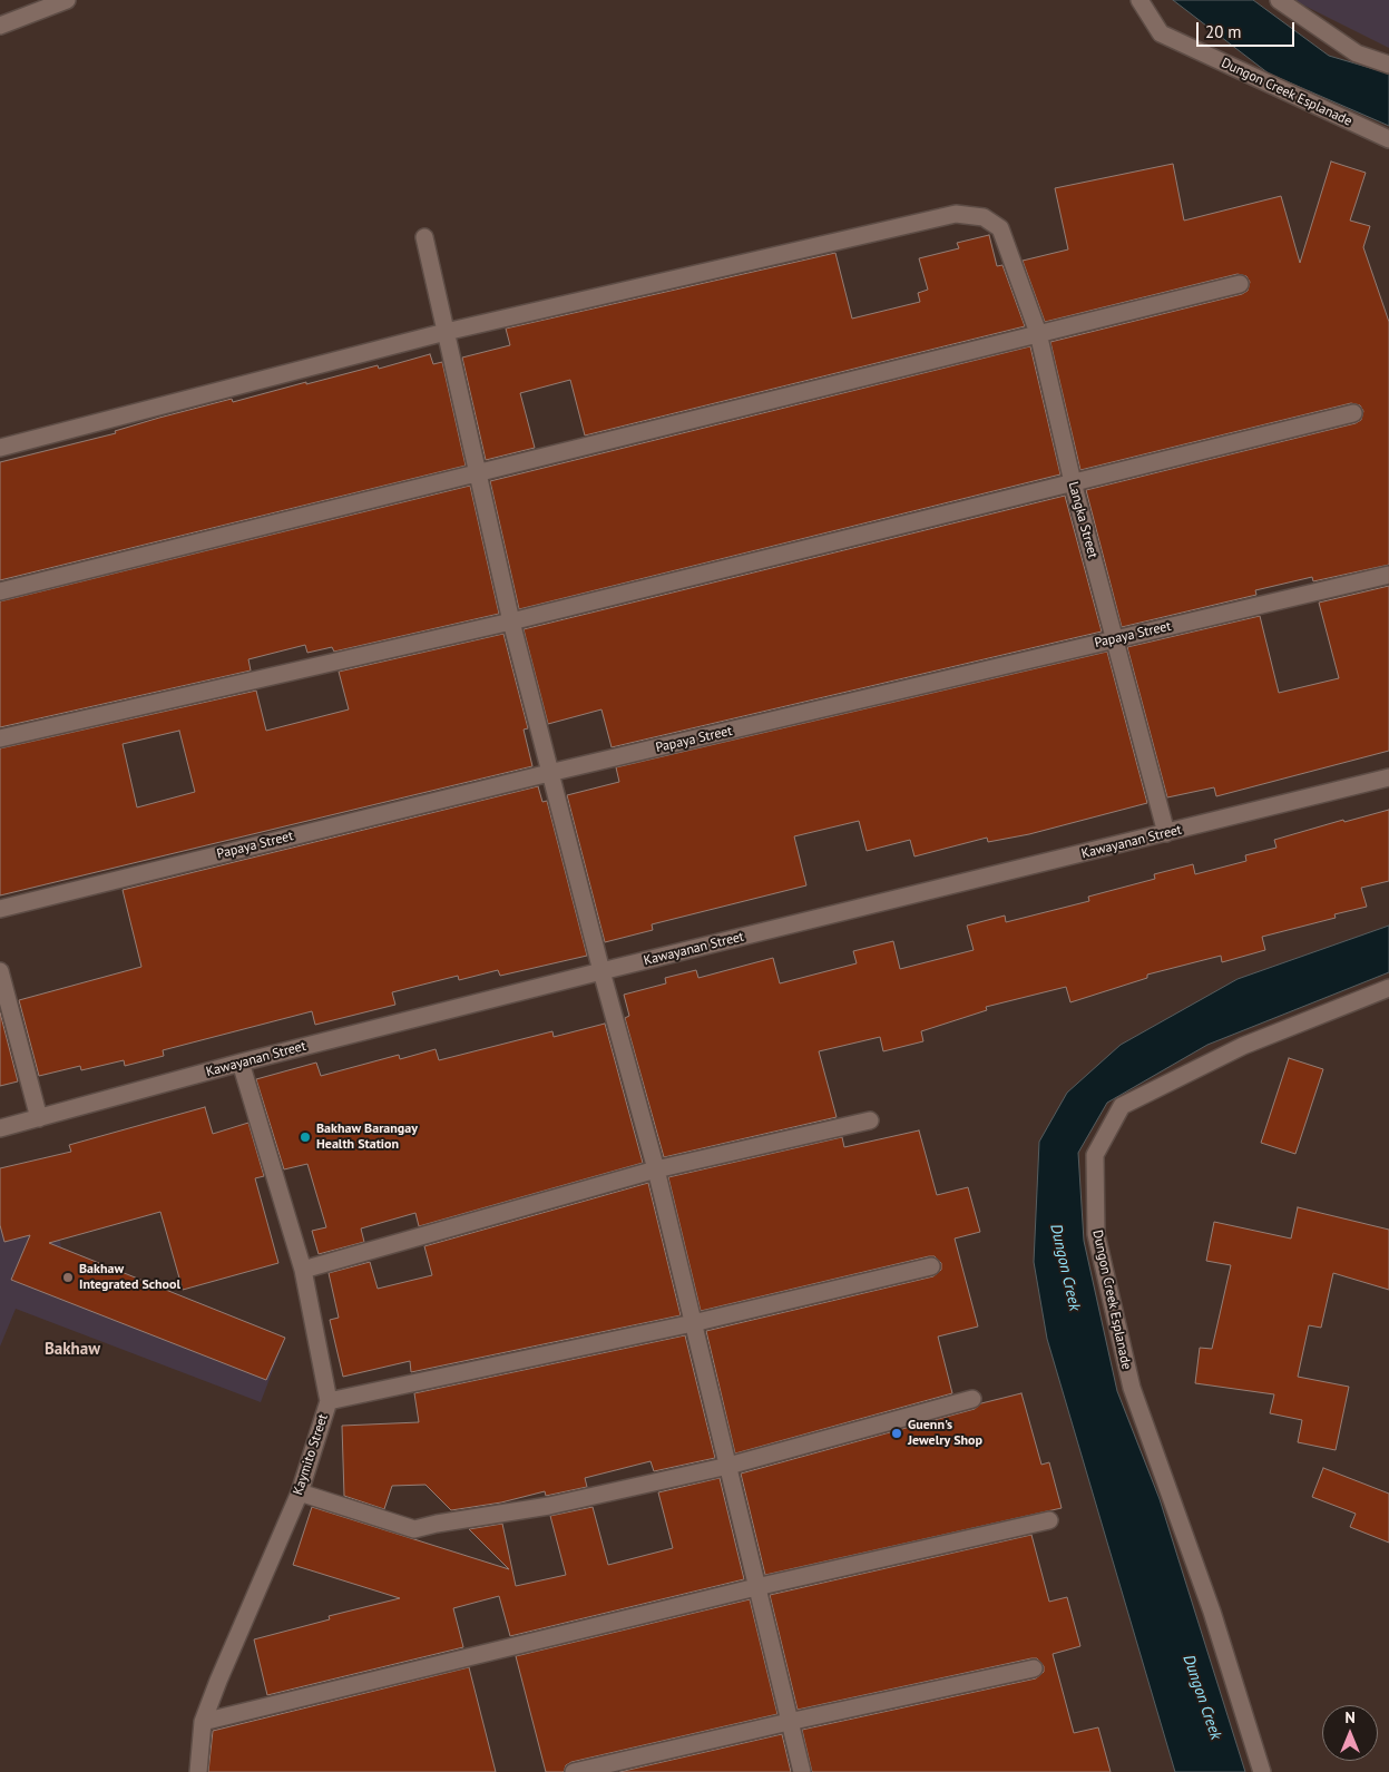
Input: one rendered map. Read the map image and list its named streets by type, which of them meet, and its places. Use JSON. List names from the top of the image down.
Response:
{
  "streets": {
    "street": [
      "Dungon Creek Esplanade",
      "Langka Street",
      "Papaya Street",
      "Kawayanan Street",
      "Kaymito Street"
    ]
  },
  "crossings": [
    ["Langka Street", "Papaya Street"],
    ["Langka Street", "Kawayanan Street"],
    ["Kawayanan Street", "Kaymito Street"]
  ],
  "districts": ["Bakhaw"],
  "water": ["Dungon Creek"],
  "places": ["Bakhaw Barangay Health Station", "Bakhaw Integrated School", "Guenn's Jewelry Shop"],
  "scale_bar": "20 m",
  "north": "top"
}
